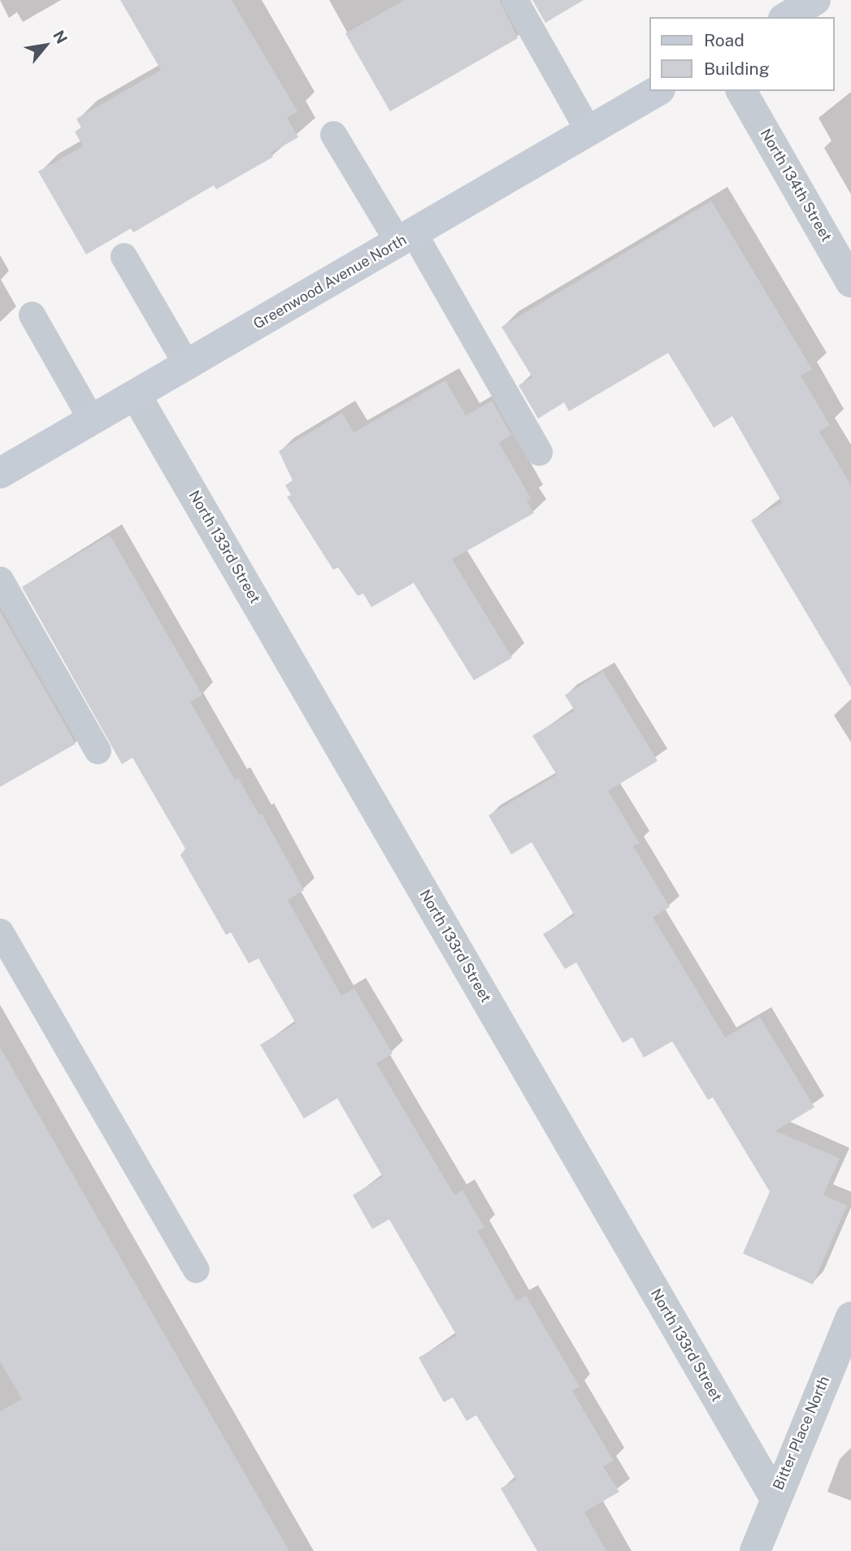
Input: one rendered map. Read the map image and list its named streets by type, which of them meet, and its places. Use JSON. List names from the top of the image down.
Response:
{
  "streets": {
    "main road": ["Greenwood Avenue North"],
    "street": ["North 134th Street", "North 133rd Street", "Bitter Place North"]
  },
  "crossings": [
    ["Greenwood Avenue North", "North 133rd Street"],
    ["North 133rd Street", "Bitter Place North"]
  ],
  "legend": ["Road", "Building"],
  "north": "top right"
}
